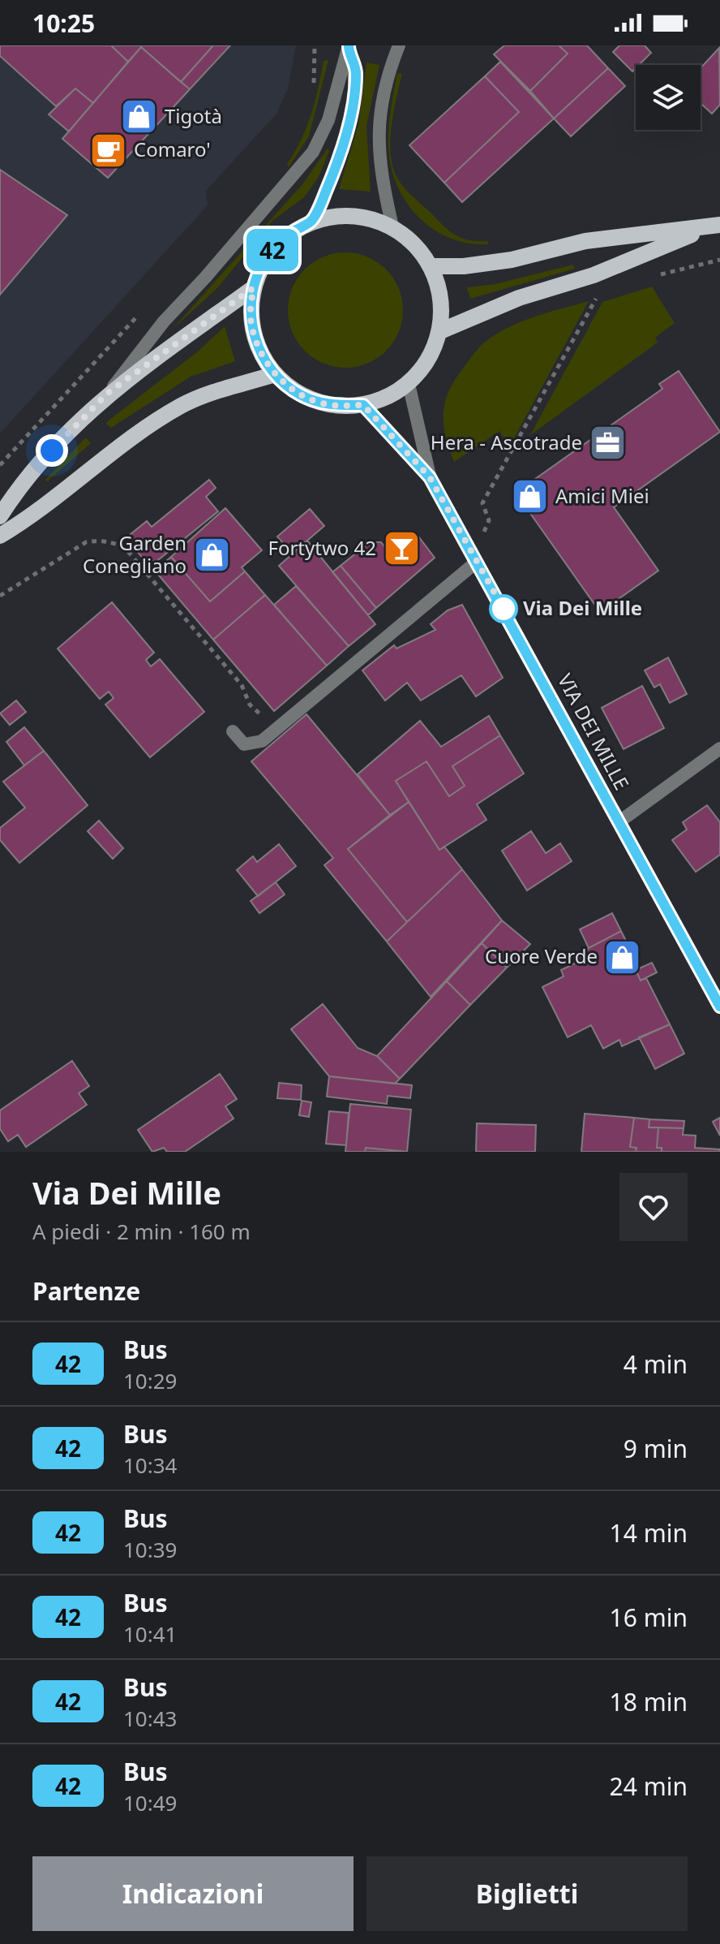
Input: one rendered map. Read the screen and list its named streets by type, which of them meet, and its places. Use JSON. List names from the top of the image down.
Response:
{
  "streets": {
    "street": ["VIA DEI MILLE"]
  },
  "places": {
    "shop": [
      "Tigotà",
      "Amici Miei",
      "Garden Conegliano",
      "Cuore Verde"
    ],
    "cafe": ["Comaro'"],
    "office": ["Hera - Ascotrade"],
    "bar": ["Fortytwo 42"],
    "other": ["Via Dei Mille"]
  },
  "lines": ["bus line 42"],
  "page": {
    "status": "10:25",
    "on_map": "42",
    "heading": [
      ["Via Dei Mille", "A piedi · 2 min · 160 m"],
      "Partenze"
    ],
    "list": [
      {
        "mark": "42",
        "name": "Bus",
        "note": "10:29",
        "value": "4 min"
      },
      {
        "mark": "42",
        "name": "Bus",
        "note": "10:34",
        "value": "9 min"
      },
      {
        "mark": "42",
        "name": "Bus",
        "note": "10:39",
        "value": "14 min"
      },
      {
        "mark": "42",
        "name": "Bus",
        "note": "10:41",
        "value": "16 min"
      },
      {
        "mark": "42",
        "name": "Bus",
        "note": "10:43",
        "value": "18 min"
      },
      {
        "mark": "42",
        "name": "Bus",
        "note": "10:49",
        "value": "24 min"
      }
    ],
    "buttons": ["Indicazioni", "Biglietti"]
  }
}
